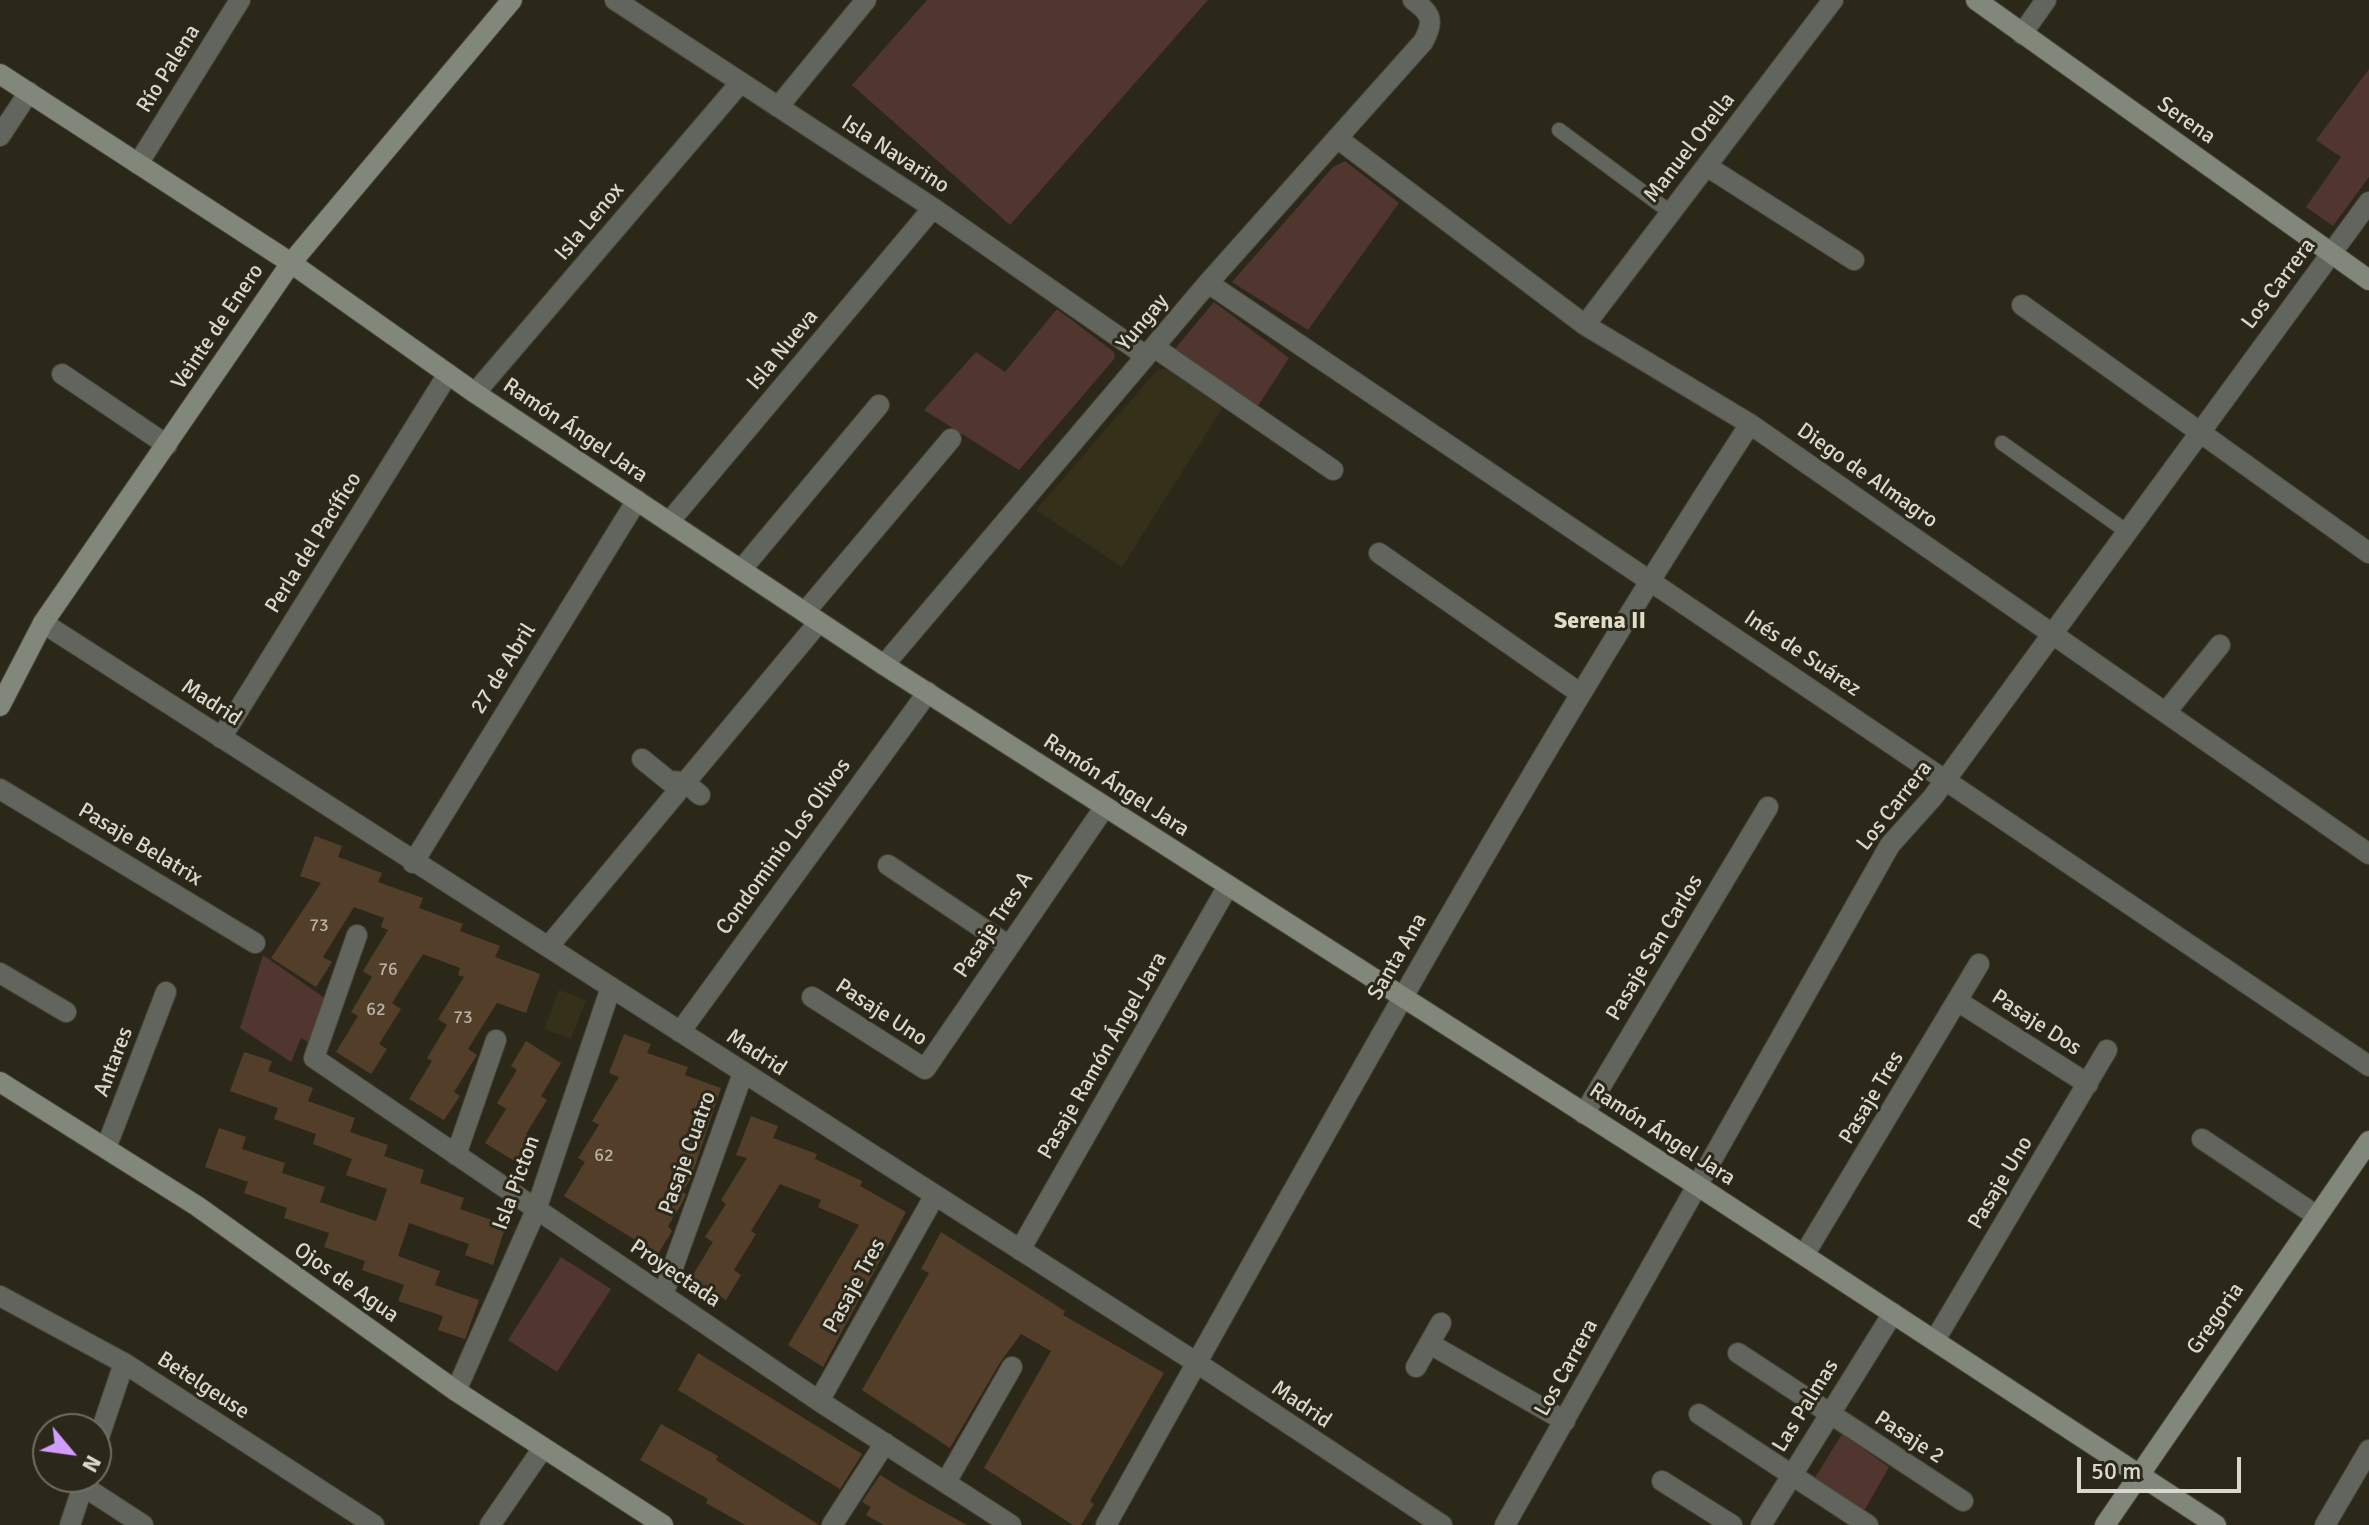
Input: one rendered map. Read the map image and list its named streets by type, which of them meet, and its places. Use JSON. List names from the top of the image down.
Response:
{
  "streets": {
    "main road": [
      "Serena",
      "Veinte de Enero",
      "Ramón Ángel Jara",
      "Ojos de Agua",
      "Gregoria"
    ],
    "street": [
      "Río Palena",
      "Manuel Orella",
      "Isla Navarino",
      "Isla Lenox",
      "Los Carrera",
      "Yungay",
      "Isla Nueva",
      "Diego de Almagro",
      "Perla del Pacífico",
      "Inés de Suárez",
      "27 de Abril",
      "Madrid",
      "Pasaje Belatrix",
      "Condominio Los Olivos",
      "Pasaje Tres A",
      "Pasaje San Carlos",
      "Santa Ana",
      "Pasaje Uno",
      "Pasaje Dos",
      "Pasaje Ramón Ángel Jara",
      "Antares",
      "Pasaje Tres",
      "Pasaje Cuatro",
      "Isla Picton",
      "Proyectada",
      "Betelgeuse",
      "Las Palmas",
      "Pasaje 2"
    ]
  },
  "crossings": [
    ["Río Palena", "Ramón Ángel Jara"],
    ["Serena", "Los Carrera"],
    ["Manuel Orella", "Diego de Almagro"],
    ["Isla Navarino", "Isla Lenox"],
    ["Isla Navarino", "Yungay"],
    ["Isla Navarino", "Isla Nueva"],
    ["Isla Lenox", "Ramón Ángel Jara"],
    ["Los Carrera", "Ramón Ángel Jara"],
    ["Los Carrera", "Diego de Almagro"],
    ["Los Carrera", "Inés de Suárez"],
    ["Yungay", "Ramón Ángel Jara"],
    ["Yungay", "Diego de Almagro"],
    ["Yungay", "Inés de Suárez"],
    ["Veinte de Enero", "Ramón Ángel Jara"],
    ["Veinte de Enero", "Madrid"],
    ["Isla Nueva", "Ramón Ángel Jara"],
    ["Ramón Ángel Jara", "Perla del Pacífico"],
    ["Ramón Ángel Jara", "27 de Abril"],
    ["Ramón Ángel Jara", "Condominio Los Olivos"],
    ["Ramón Ángel Jara", "Pasaje Tres A"],
    ["Ramón Ángel Jara", "Pasaje San Carlos"],
    ["Ramón Ángel Jara", "Santa Ana"],
    ["Ramón Ángel Jara", "Pasaje Uno"],
    ["Ramón Ángel Jara", "Pasaje Ramón Ángel Jara"],
    ["Ramón Ángel Jara", "Pasaje Tres"],
    ["Ramón Ángel Jara", "Gregoria"],
    ["Ramón Ángel Jara", "Las Palmas"],
    ["Diego de Almagro", "Santa Ana"],
    ["Perla del Pacífico", "Madrid"],
    ["Inés de Suárez", "Santa Ana"],
    ["27 de Abril", "Madrid"],
    ["Madrid", "Condominio Los Olivos"],
    ["Madrid", "Santa Ana"],
    ["Madrid", "Pasaje Ramón Ángel Jara"],
    ["Madrid", "Pasaje Tres"],
    ["Madrid", "Pasaje Cuatro"],
    ["Madrid", "Isla Picton"],
    ["Pasaje Tres A", "Pasaje Uno"],
    ["Pasaje Uno", "Pasaje Dos"],
    ["Pasaje Dos", "Pasaje Tres"],
    ["Antares", "Ojos de Agua"],
    ["Pasaje Tres", "Proyectada"],
    ["Pasaje Cuatro", "Proyectada"],
    ["Isla Picton", "Proyectada"],
    ["Isla Picton", "Ojos de Agua"],
    ["Las Palmas", "Pasaje 2"]
  ],
  "districts": ["Serena II"],
  "house_numbers": [
    "73",
    "76",
    "62",
    "73",
    "62"
  ],
  "scale_bar": "50 m",
  "north": "bottom right"
}
